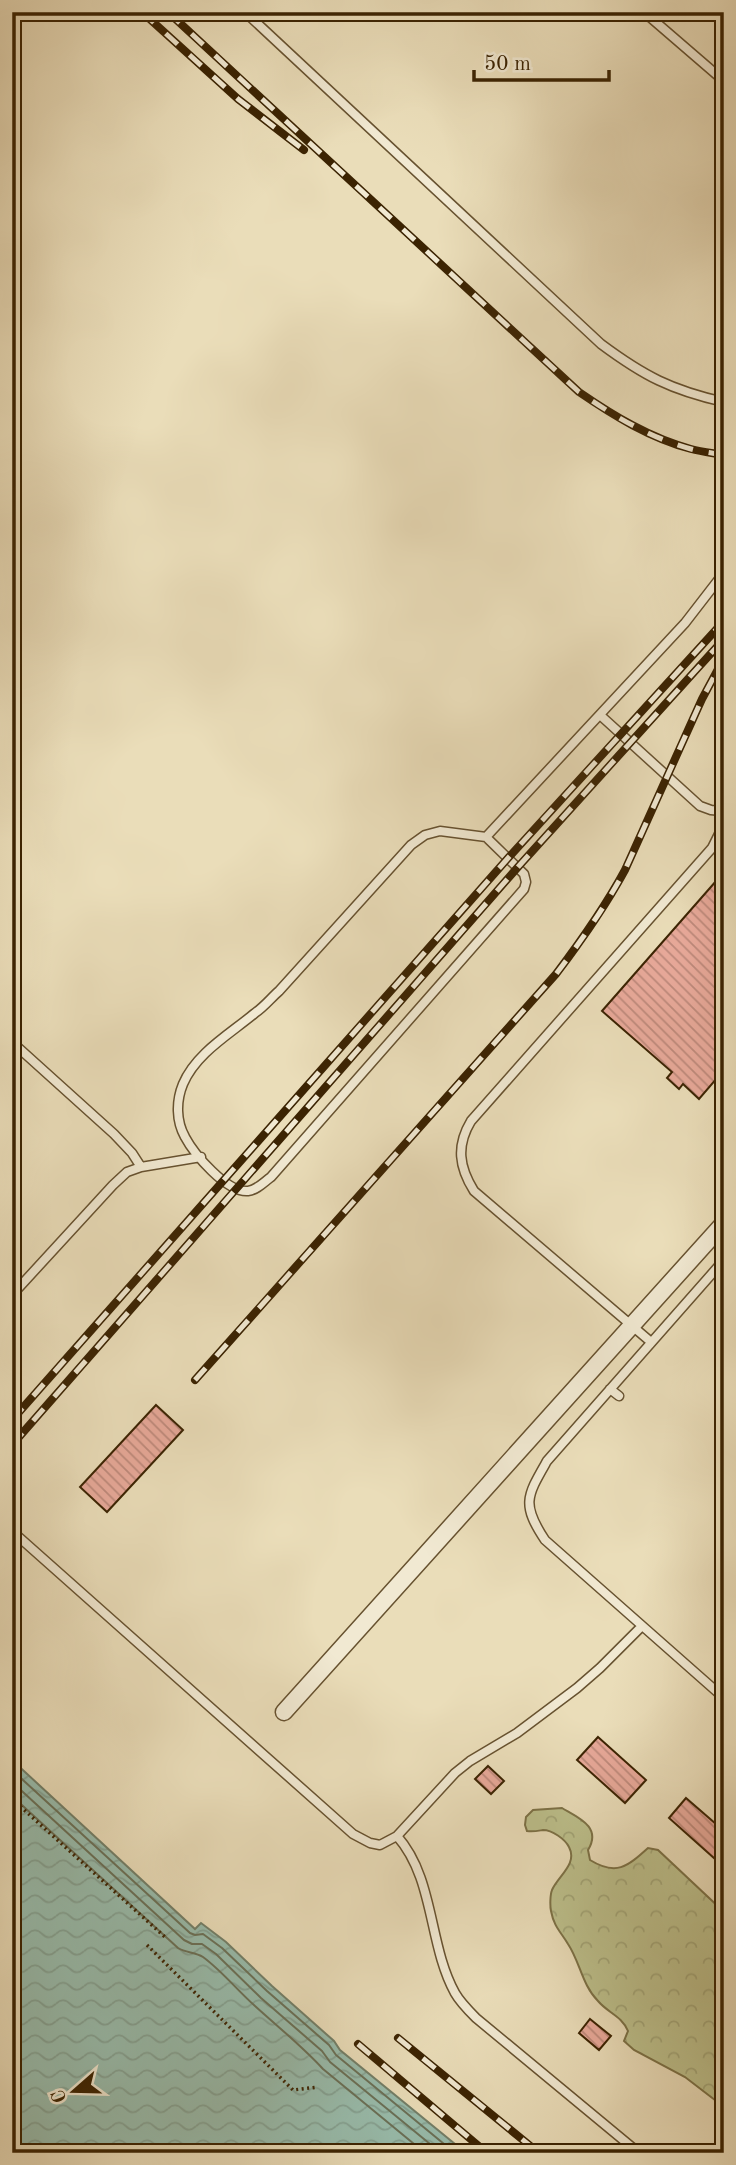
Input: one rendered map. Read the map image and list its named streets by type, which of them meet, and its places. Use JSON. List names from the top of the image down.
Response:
{
  "scale_bar": "50 m",
  "north": "left"
}
